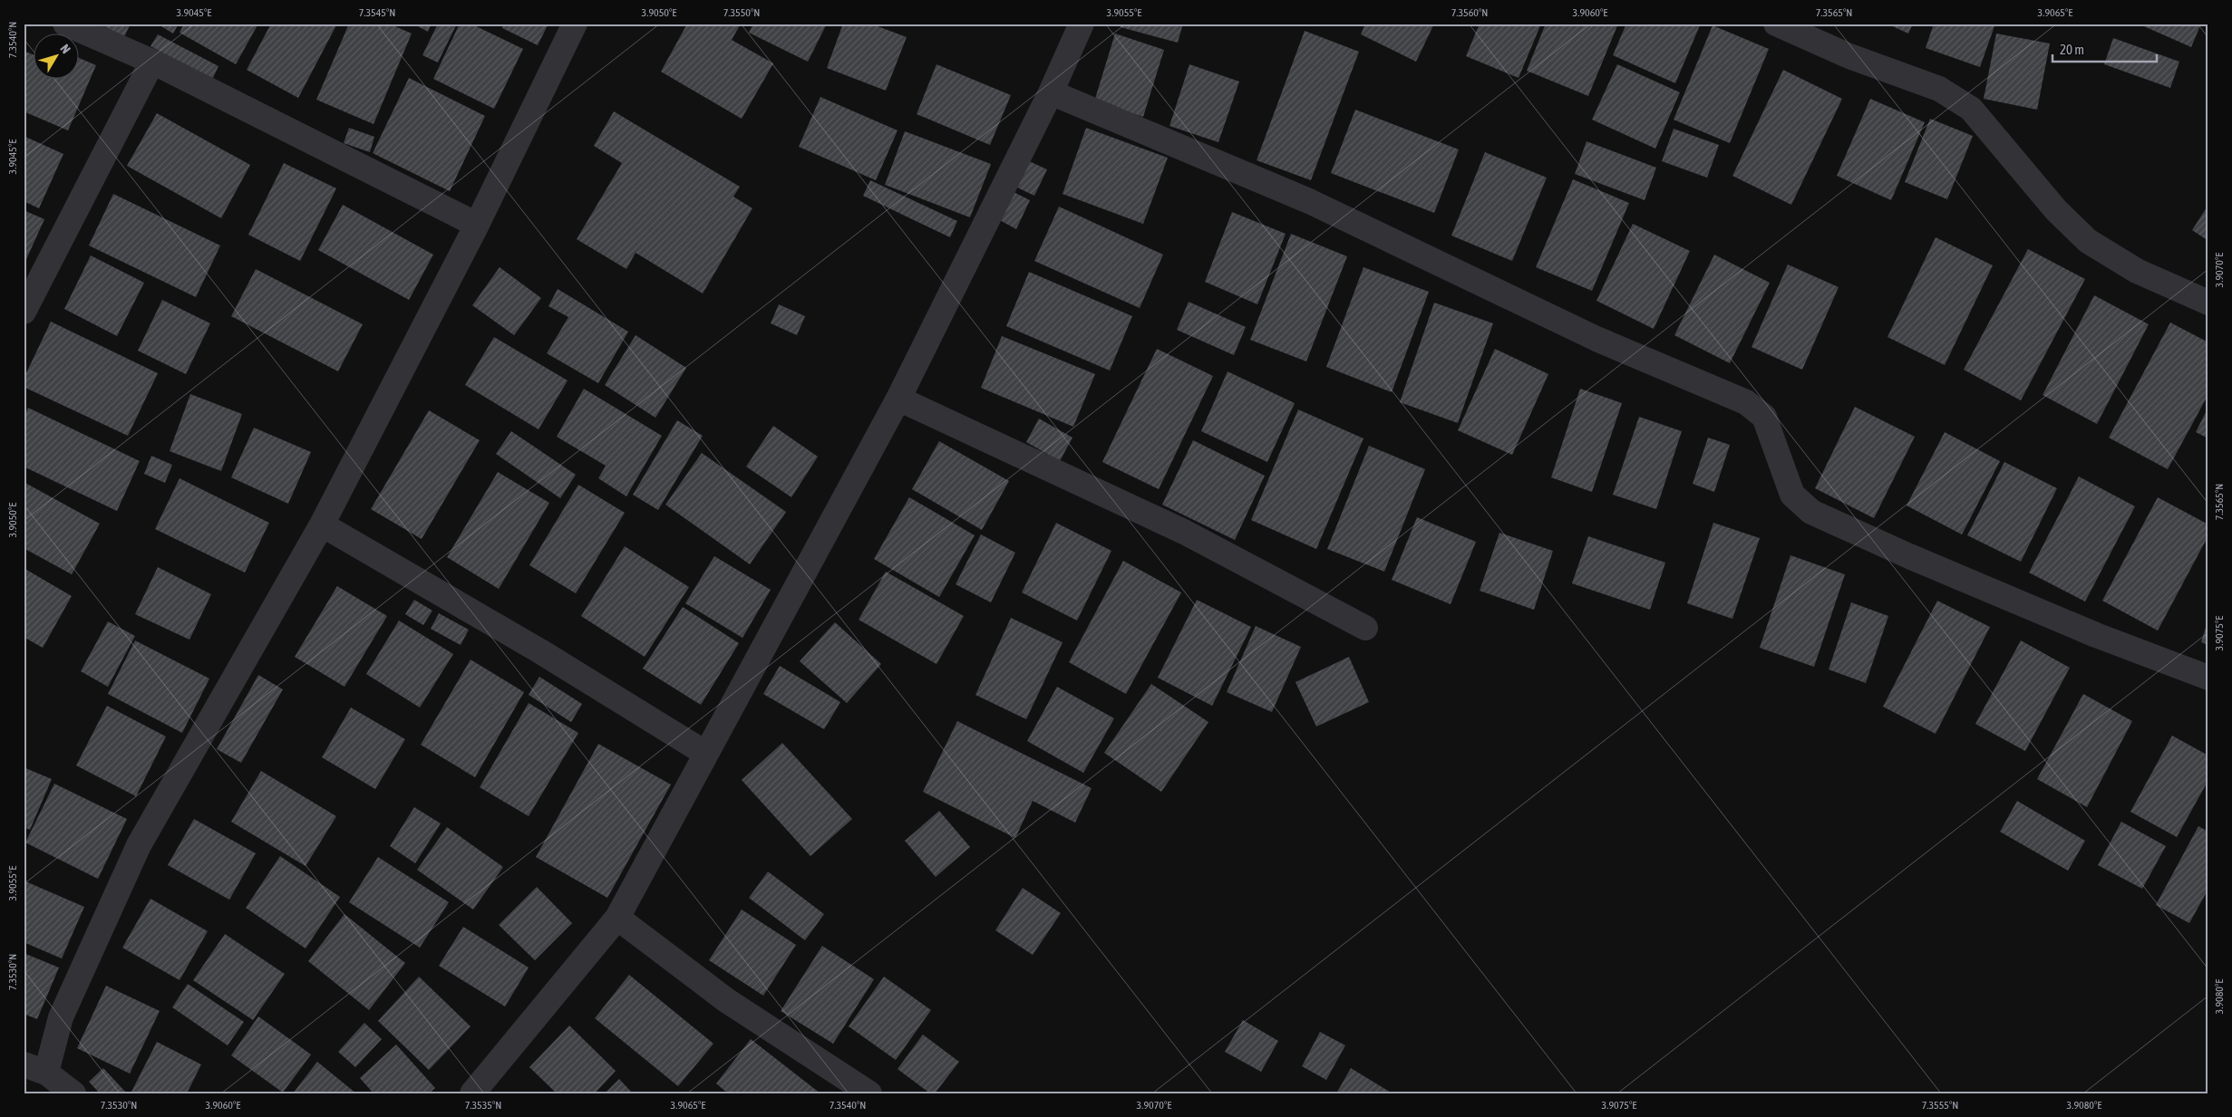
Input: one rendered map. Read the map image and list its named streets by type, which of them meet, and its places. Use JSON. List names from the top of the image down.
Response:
{
  "scale_bar": "20 m",
  "north": "top right",
  "coordinates": [
    "3.9045°E",
    "7.3545°N",
    "3.9050°E",
    "7.3550°N",
    "3.9055°E",
    "7.3560°N",
    "3.9060°E",
    "7.3565°N",
    "3.9065°E",
    "7.3540°N",
    "3.9070°E",
    "3.9075°E",
    "7.3530°N",
    "3.9080°E",
    "7.3535°N",
    "7.3555°N"
  ]
}
